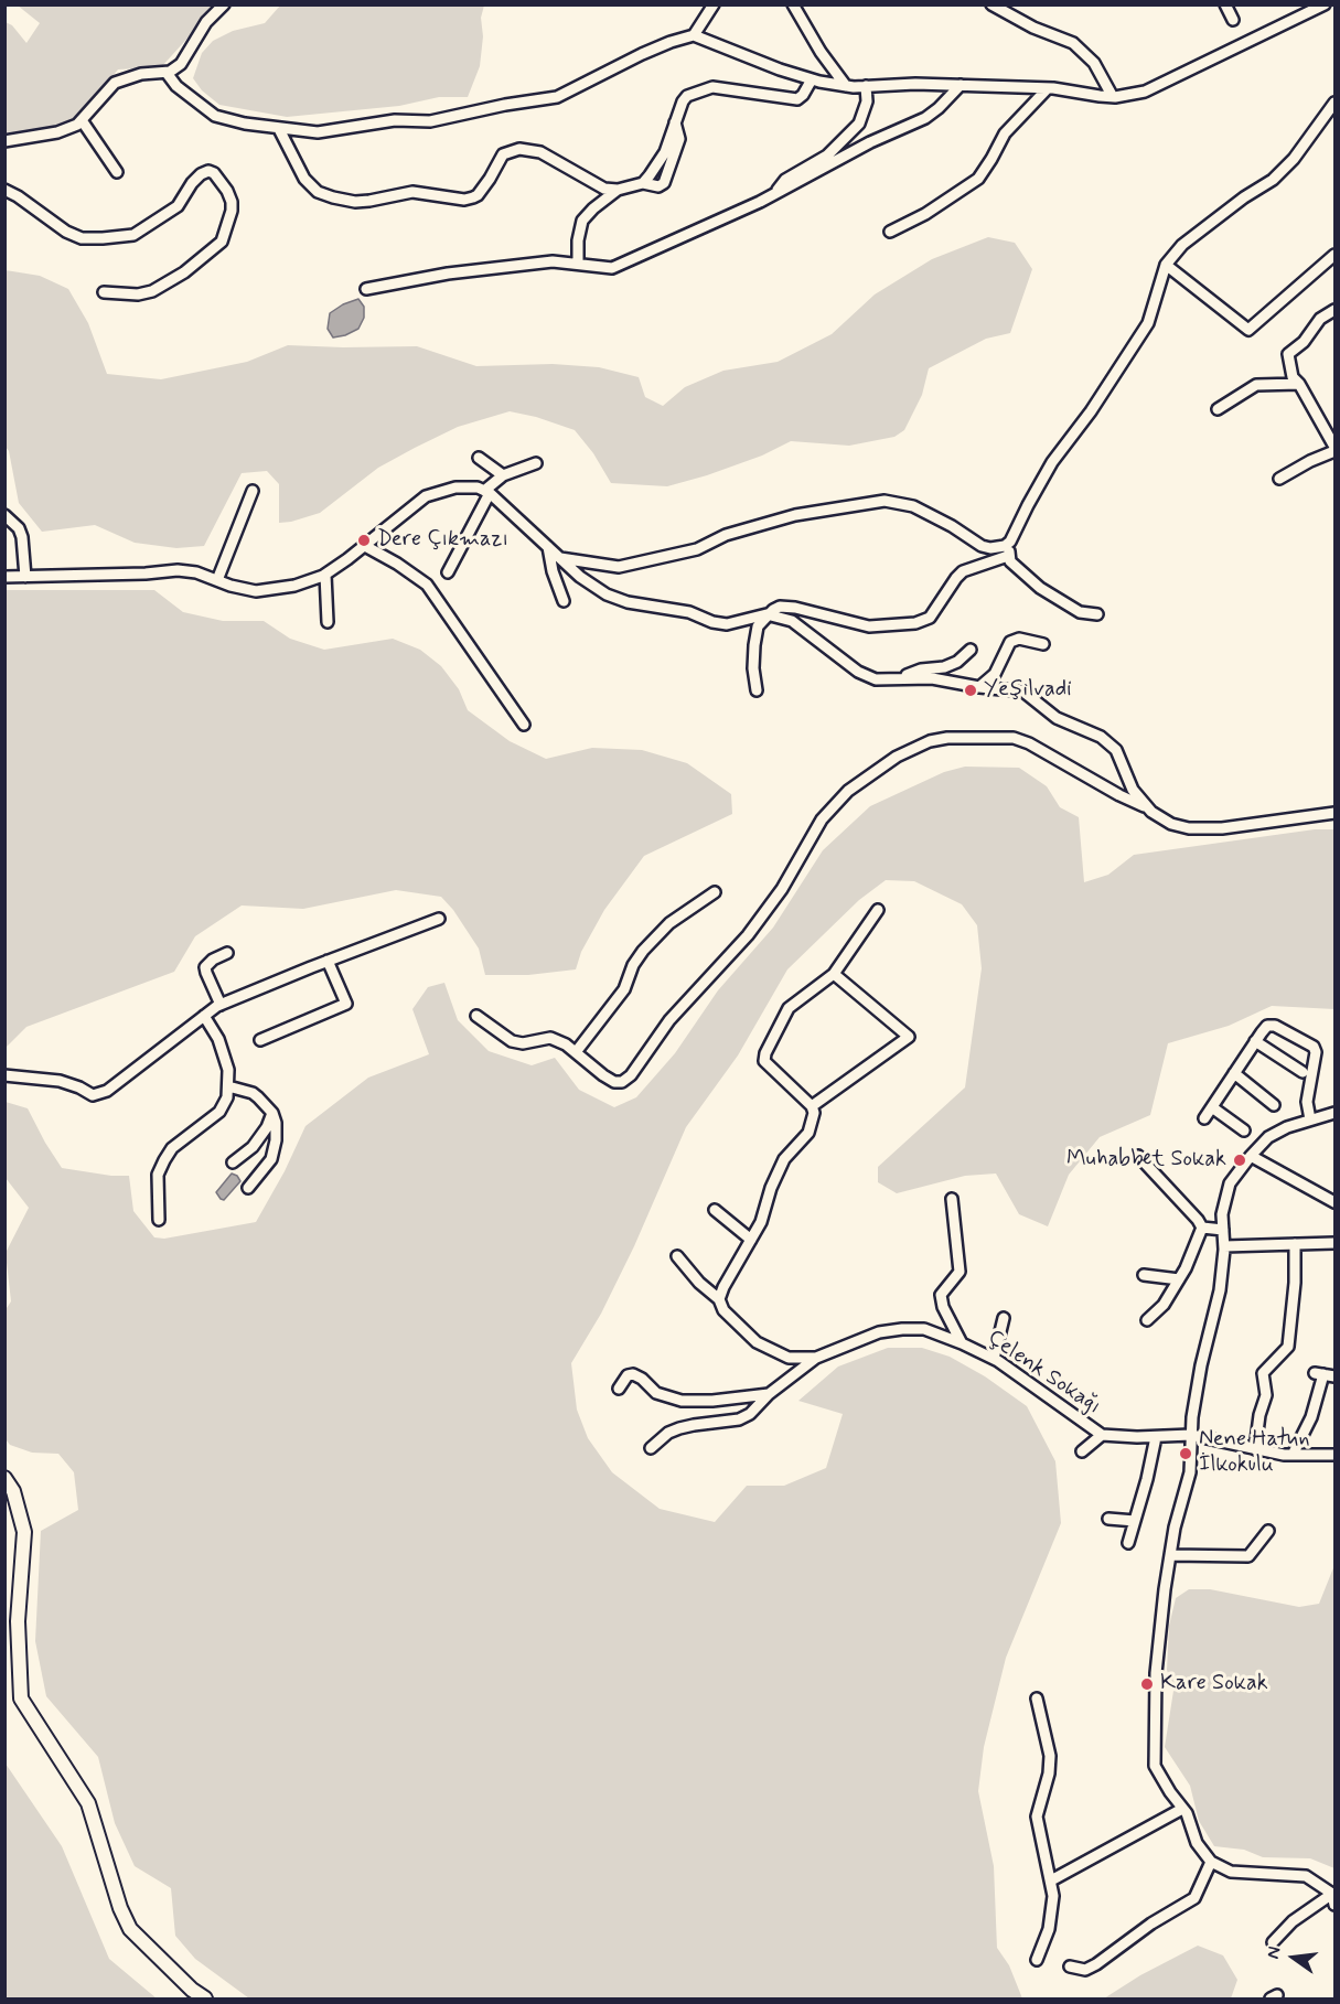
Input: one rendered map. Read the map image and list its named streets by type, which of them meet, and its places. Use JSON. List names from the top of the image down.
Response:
{
  "streets": {
    "street": ["Çelenk Sokağı"]
  },
  "places": [
    "Dere Çıkmazı",
    "Yeşilvadi",
    "Muhabbet Sokak",
    "Nene Hatun İlkokulu",
    "Kare Sokak"
  ],
  "north": "left"
}
